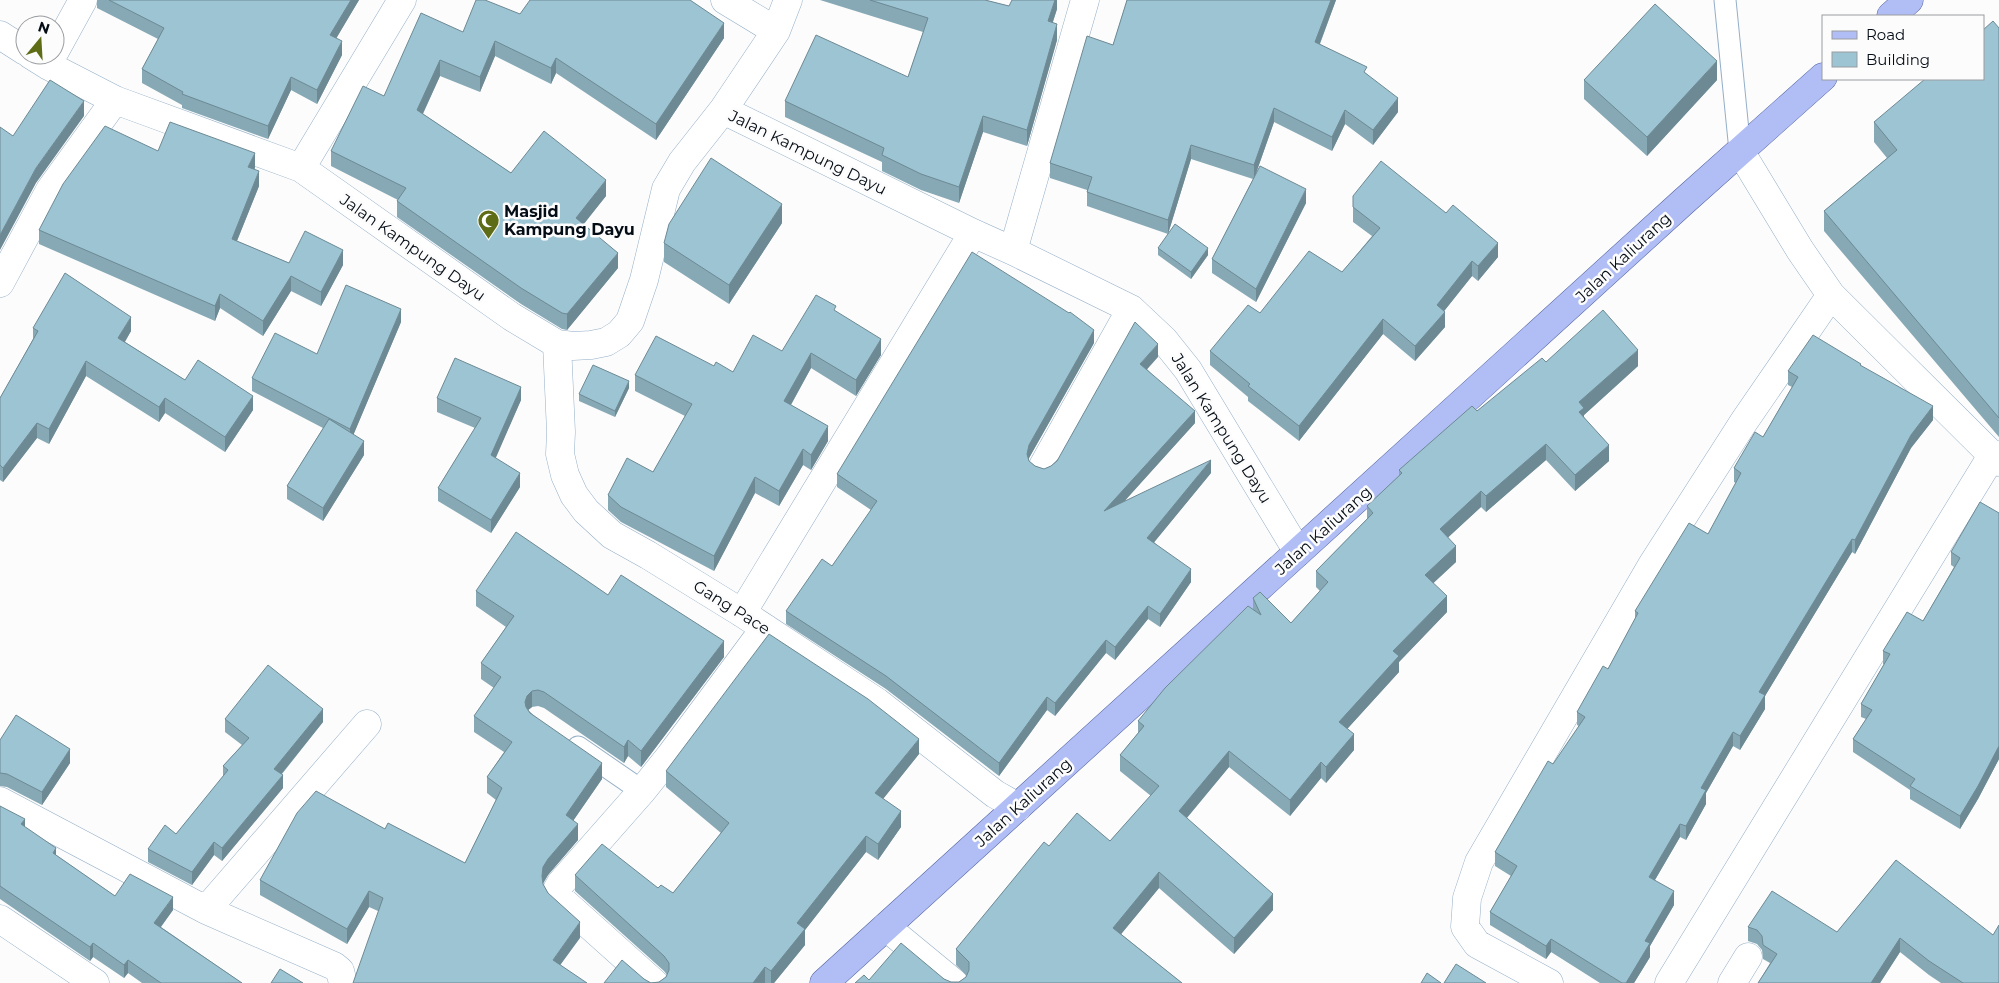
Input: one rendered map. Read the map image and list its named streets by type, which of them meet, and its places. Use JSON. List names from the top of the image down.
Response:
{
  "streets": {
    "main road": ["Jalan Kaliurang"],
    "street": ["Jalan Kampung Dayu", "Gang Pace"]
  },
  "crossings": [
    ["Jalan Kampung Dayu", "Jalan Kaliurang"],
    ["Jalan Kampung Dayu", "Gang Pace"],
    ["Jalan Kaliurang", "Gang Pace"]
  ],
  "places": {
    "mosque": ["Masjid Kampung Dayu"]
  },
  "legend": ["Road", "Building"],
  "north": "top"
}
